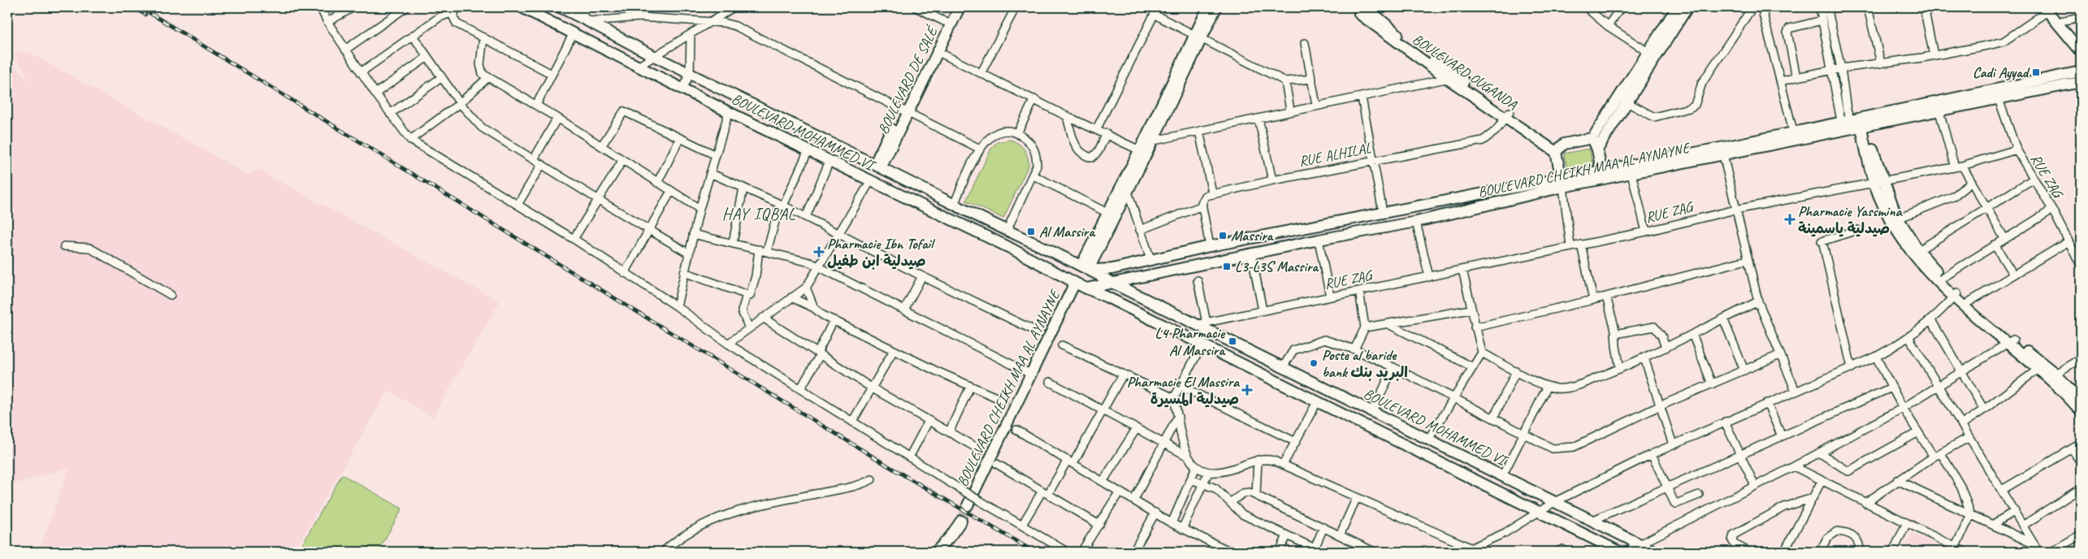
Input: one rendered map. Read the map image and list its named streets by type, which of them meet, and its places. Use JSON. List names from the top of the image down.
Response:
{
  "streets": {
    "main road": [
      "BOULEVARD OUGANDA",
      "BOULEVARD DE SALÉ",
      "BOULEVARD MOHAMMED VI",
      "BOULEVARD CHEIKH MAA AL AYNAYNE"
    ],
    "street": ["RUE ALHILAL", "RUE ZAG"]
  },
  "crossings": [
    ["BOULEVARD OUGANDA", "RUE ALHILAL"],
    ["BOULEVARD DE SALÉ", "BOULEVARD MOHAMMED VI"],
    ["BOULEVARD MOHAMMED VI", "BOULEVARD CHEIKH MAA AL AYNAYNE"],
    ["BOULEVARD MOHAMMED VI", "RUE ZAG"]
  ],
  "districts": ["HAY IQBAL"],
  "places": {
    "transit": [
      "Cadi Ayyad",
      "Al Massira",
      "Massira",
      "L3-L3S Massira",
      "L4 Pharmacie Al Massira"
    ],
    "health": ["Pharmacie Yassmina صيدلية ياسمينة", "Pharmacie Ibn Tofail صيدلية ابن طفيل", "Pharmacie El Massira صيدلية المسيرة"],
    "other": ["Poste al baride bank البريد بنك"]
  }
}
